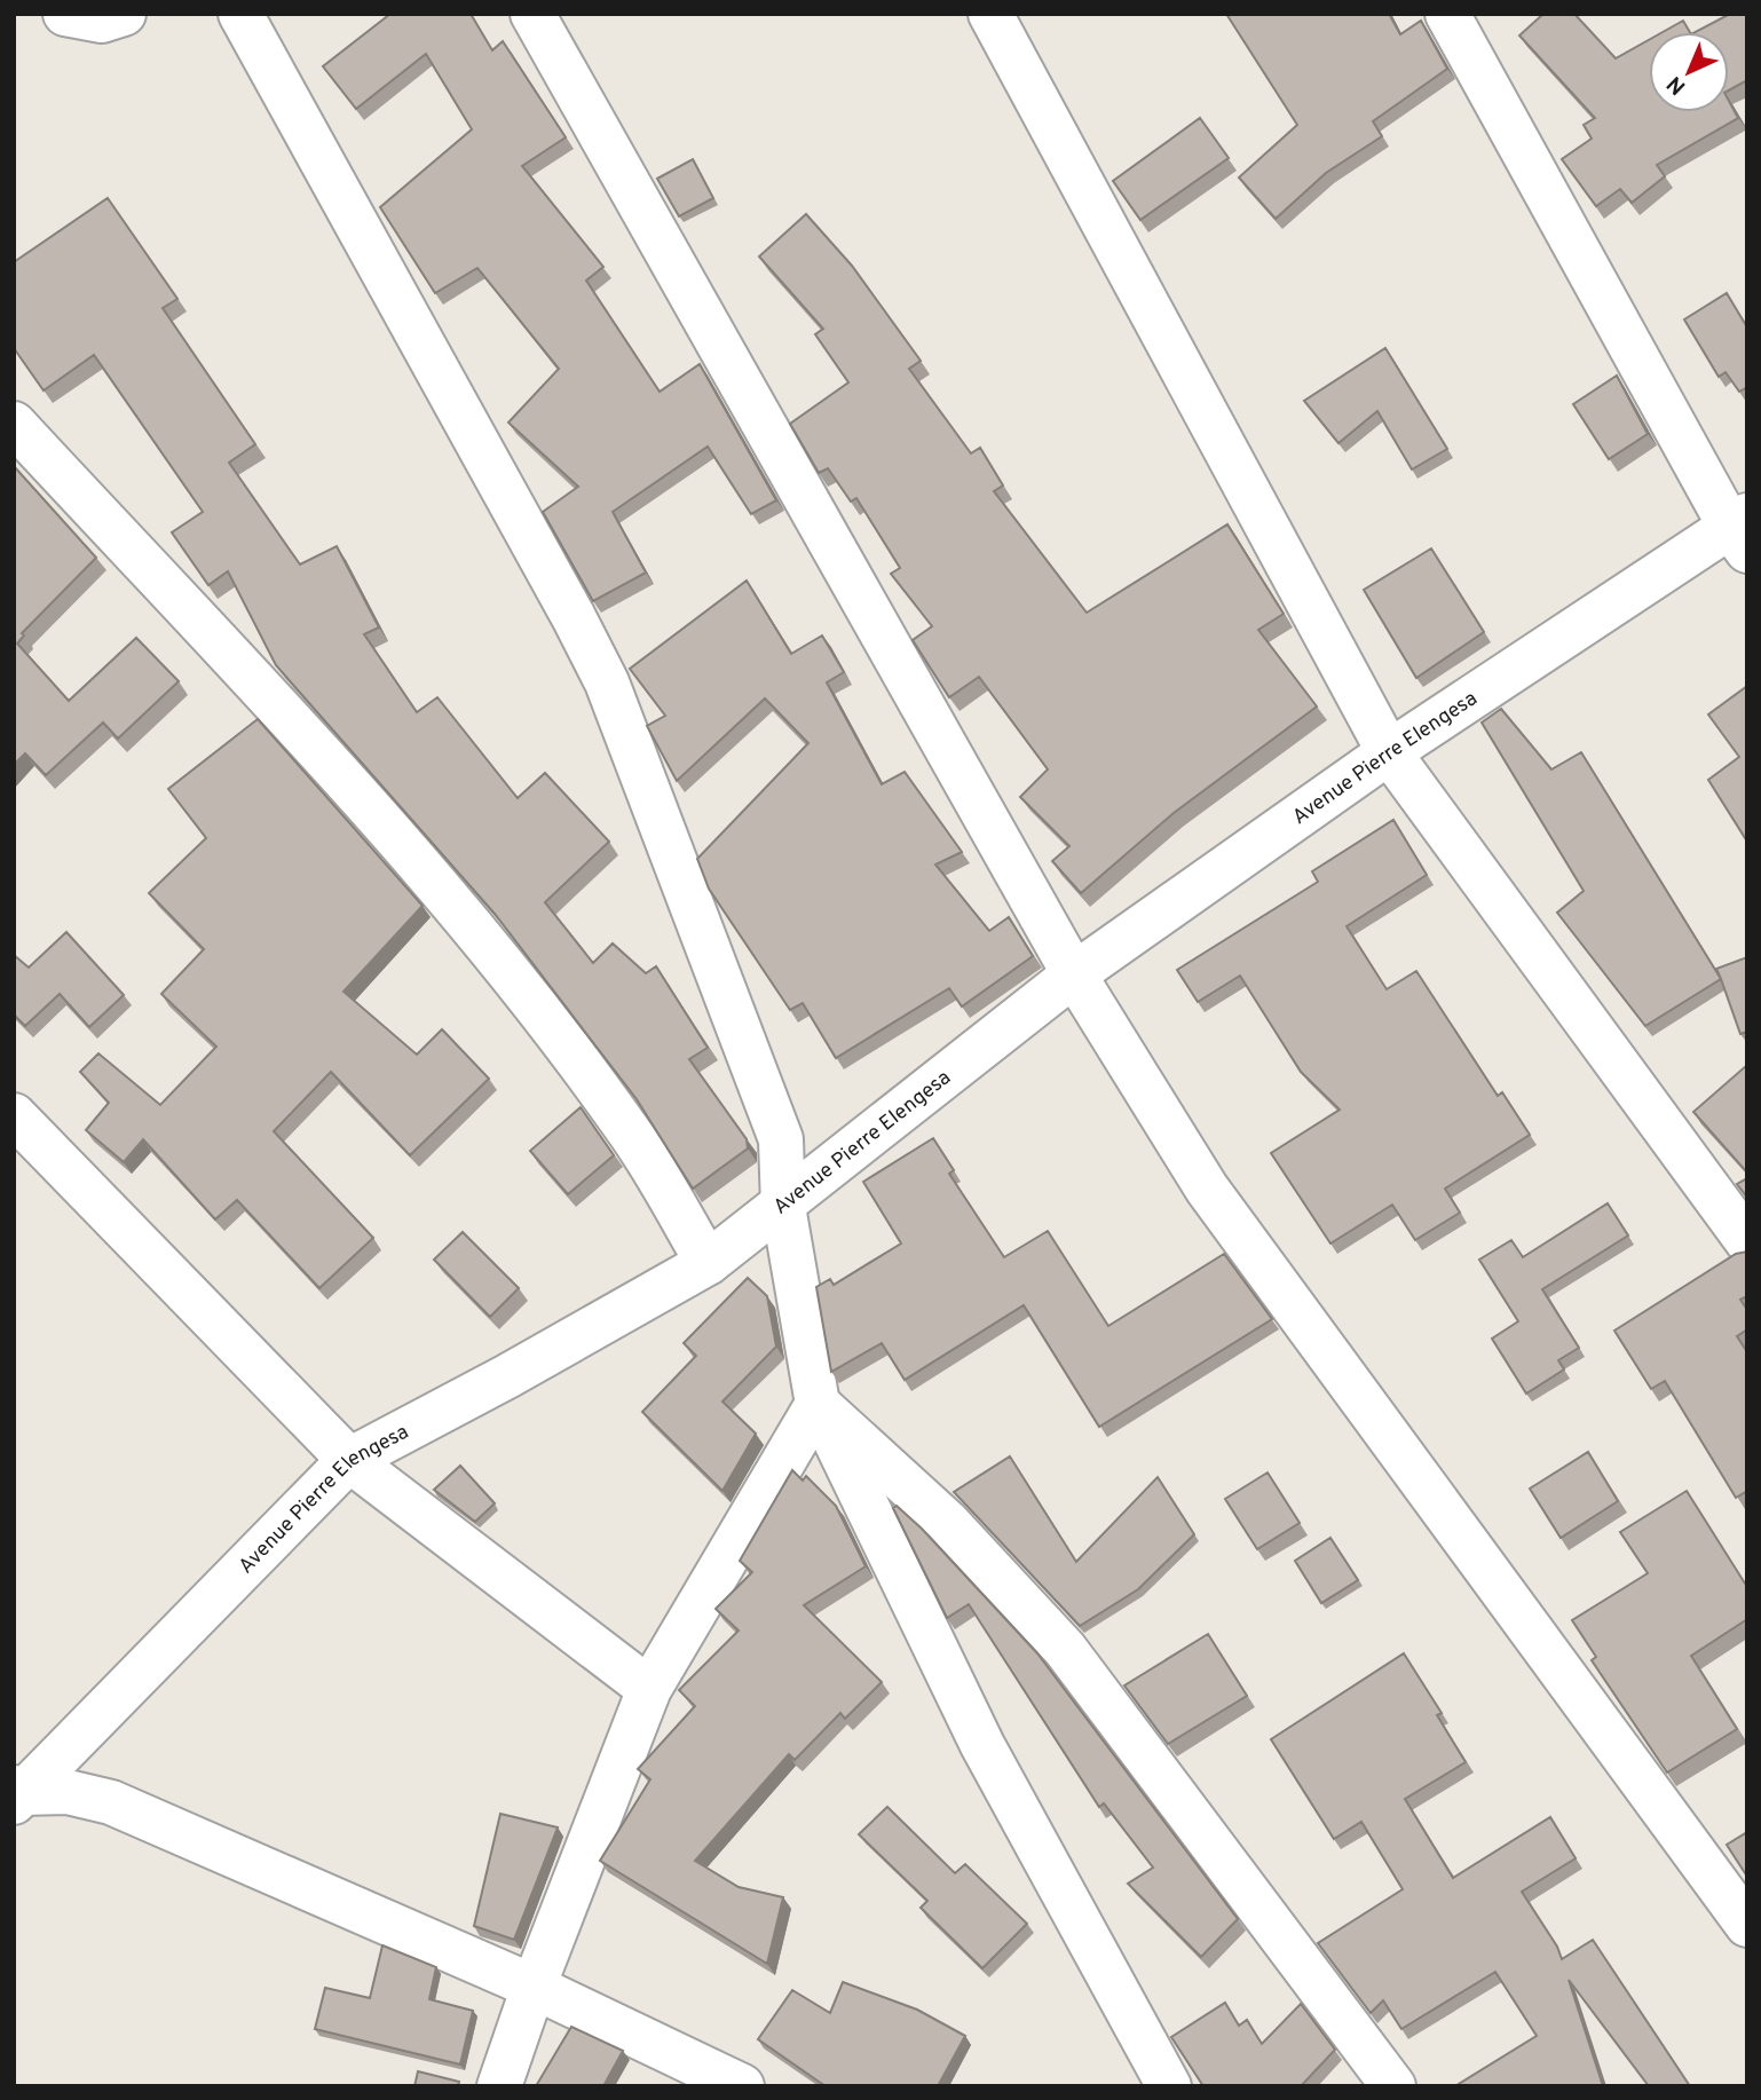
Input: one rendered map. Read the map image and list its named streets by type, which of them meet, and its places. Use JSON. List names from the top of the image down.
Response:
{
  "streets": {
    "street": ["Avenue Pierre Elengesa"]
  },
  "north": "bottom left"
}
